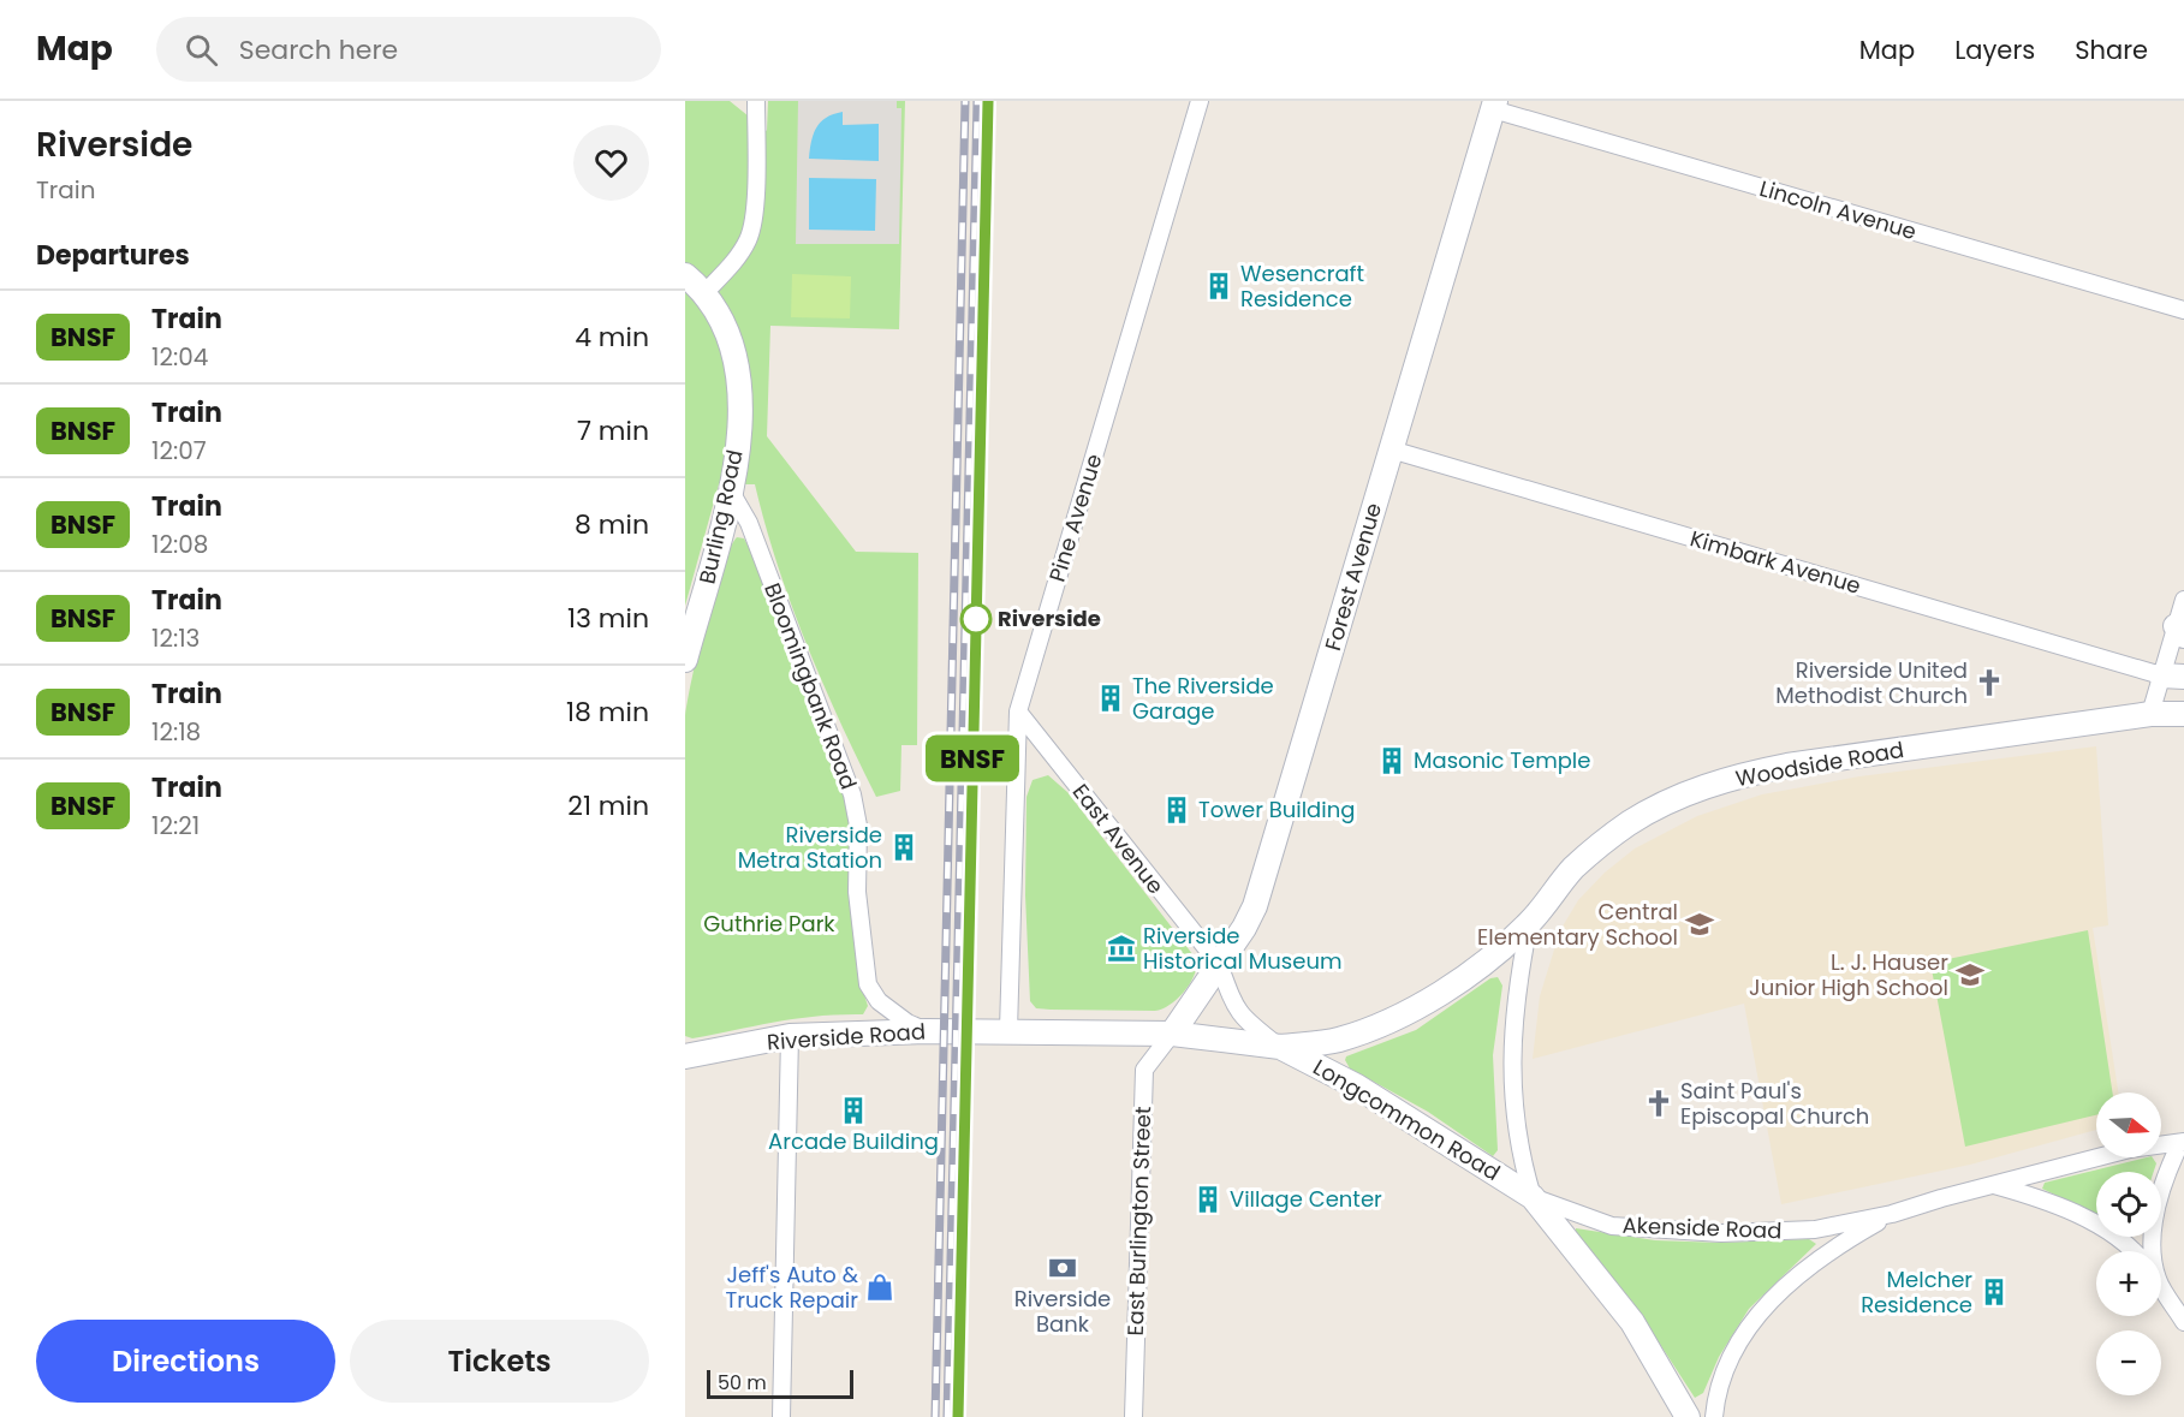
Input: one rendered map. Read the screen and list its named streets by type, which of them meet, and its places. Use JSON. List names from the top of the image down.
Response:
{
  "streets": {
    "street": [
      "Lincoln Avenue",
      "Burling Road",
      "Pine Avenue",
      "Kimbark Avenue",
      "Forest Avenue",
      "Bloomingbank Road",
      "Woodside Road",
      "East Avenue",
      "Riverside Road",
      "Longcommon Road",
      "East Burlington Street",
      "Akenside Road"
    ]
  },
  "crossings": [
    ["Lincoln Avenue", "Forest Avenue"],
    ["Burling Road", "Bloomingbank Road"],
    ["Pine Avenue", "East Avenue"],
    ["Pine Avenue", "Riverside Road"],
    ["Pine Avenue", "Longcommon Road"],
    ["Kimbark Avenue", "Forest Avenue"],
    ["Forest Avenue", "East Avenue"],
    ["Forest Avenue", "Longcommon Road"],
    ["Forest Avenue", "East Burlington Street"],
    ["Bloomingbank Road", "Riverside Road"],
    ["Woodside Road", "East Avenue"],
    ["Woodside Road", "Longcommon Road"],
    ["East Avenue", "Longcommon Road"],
    ["Riverside Road", "Longcommon Road"],
    ["Longcommon Road", "East Burlington Street"],
    ["Longcommon Road", "Akenside Road"]
  ],
  "parks": ["Guthrie Park"],
  "places": {
    "building": [
      "Wesencraft Residence",
      "The Riverside Garage",
      "Masonic Temple",
      "Tower Building",
      "Riverside Metra Station",
      "Arcade Building",
      "Village Center",
      "Melcher Residence"
    ],
    "other": ["Riverside"],
    "church": ["Riverside United Methodist Church", "Saint Paul's Episcopal Church"],
    "school or university": ["Central Elementary School", "L. J. Hauser Junior High School"],
    "museum": ["Riverside Historical Museum"],
    "bank": ["Riverside Bank"],
    "shop": ["Jeff's Auto & Truck Repair"]
  },
  "scale_bar": "50 m",
  "north": "right",
  "page": {
    "header": "Map",
    "search": "Search here",
    "nav": ["Map", "Layers", "Share"],
    "heading": [
      ["Riverside", "Train"],
      "Departures"
    ],
    "on_map": "BNSF",
    "list": [
      {
        "mark": "BNSF",
        "name": "Train",
        "note": "12:04",
        "value": "4 min"
      },
      {
        "mark": "BNSF",
        "name": "Train",
        "note": "12:07",
        "value": "7 min"
      },
      {
        "mark": "BNSF",
        "name": "Train",
        "note": "12:08",
        "value": "8 min"
      },
      {
        "mark": "BNSF",
        "name": "Train",
        "note": "12:13",
        "value": "13 min"
      },
      {
        "mark": "BNSF",
        "name": "Train",
        "note": "12:18",
        "value": "18 min"
      },
      {
        "mark": "BNSF",
        "name": "Train",
        "note": "12:21",
        "value": "21 min"
      }
    ],
    "map_buttons": ["+", "−"],
    "buttons": ["Directions", "Tickets"],
    "scale": "50 m"
  }
}
